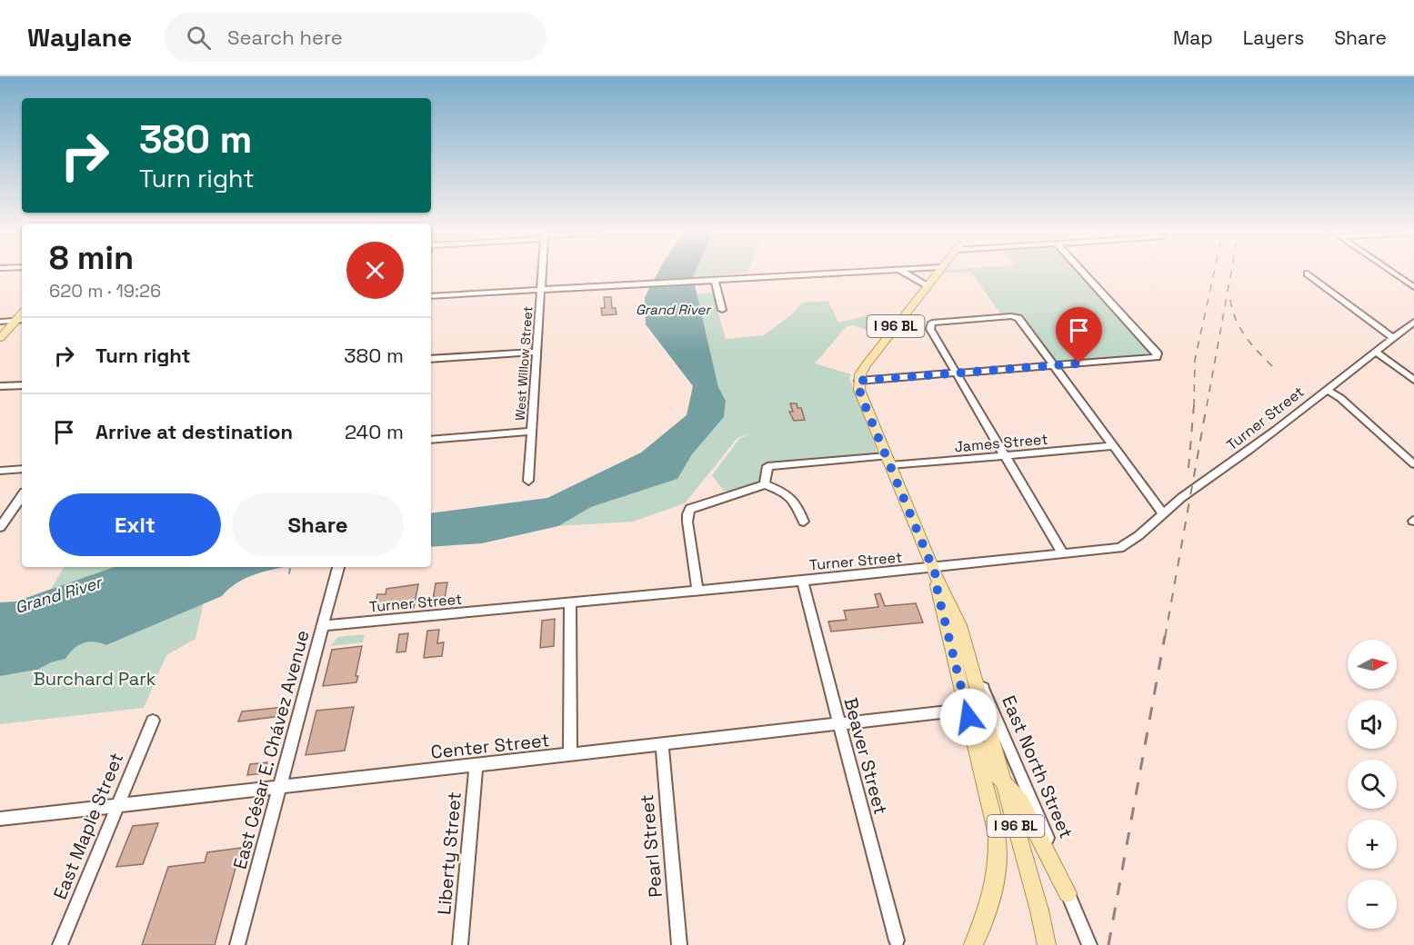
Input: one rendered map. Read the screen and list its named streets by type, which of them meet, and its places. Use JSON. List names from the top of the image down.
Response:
{
  "streets": {
    "main road": ["I 96 BL", "East North Street"],
    "street": [
      "West Willow Street",
      "Turner Street",
      "James Street",
      "Center Street",
      "East César E. Chávez Avenue",
      "Beaver Street",
      "East Maple Street",
      "Pearl Street",
      "Liberty Street"
    ]
  },
  "crossings": [
    ["I 96 BL", "Center Street"],
    ["I 96 BL", "East North Street"],
    ["Turner Street", "East César E. Chávez Avenue"],
    ["Turner Street", "Beaver Street"],
    ["Turner Street", "East North Street"],
    ["James Street", "East North Street"],
    ["Center Street", "East César E. Chávez Avenue"],
    ["Center Street", "Beaver Street"],
    ["Center Street", "East North Street"],
    ["Center Street", "East Maple Street"],
    ["Center Street", "Pearl Street"],
    ["Center Street", "Liberty Street"]
  ],
  "water": ["Grand River"],
  "parks": ["Burchard Park"],
  "north": "right",
  "page": {
    "header": "Waylane",
    "search": "Search here",
    "nav": ["Map", "Layers", "Share"],
    "turn": ["380 m", "Turn right"],
    "heading": ["8 min", "620 m · 19:26"],
    "list": [
      {
        "name": "Turn right",
        "value": "380 m"
      },
      {
        "name": "Arrive at destination",
        "value": "240 m"
      }
    ],
    "buttons": ["Exit", "Share"],
    "map_buttons": ["+", "−"]
  }
}
